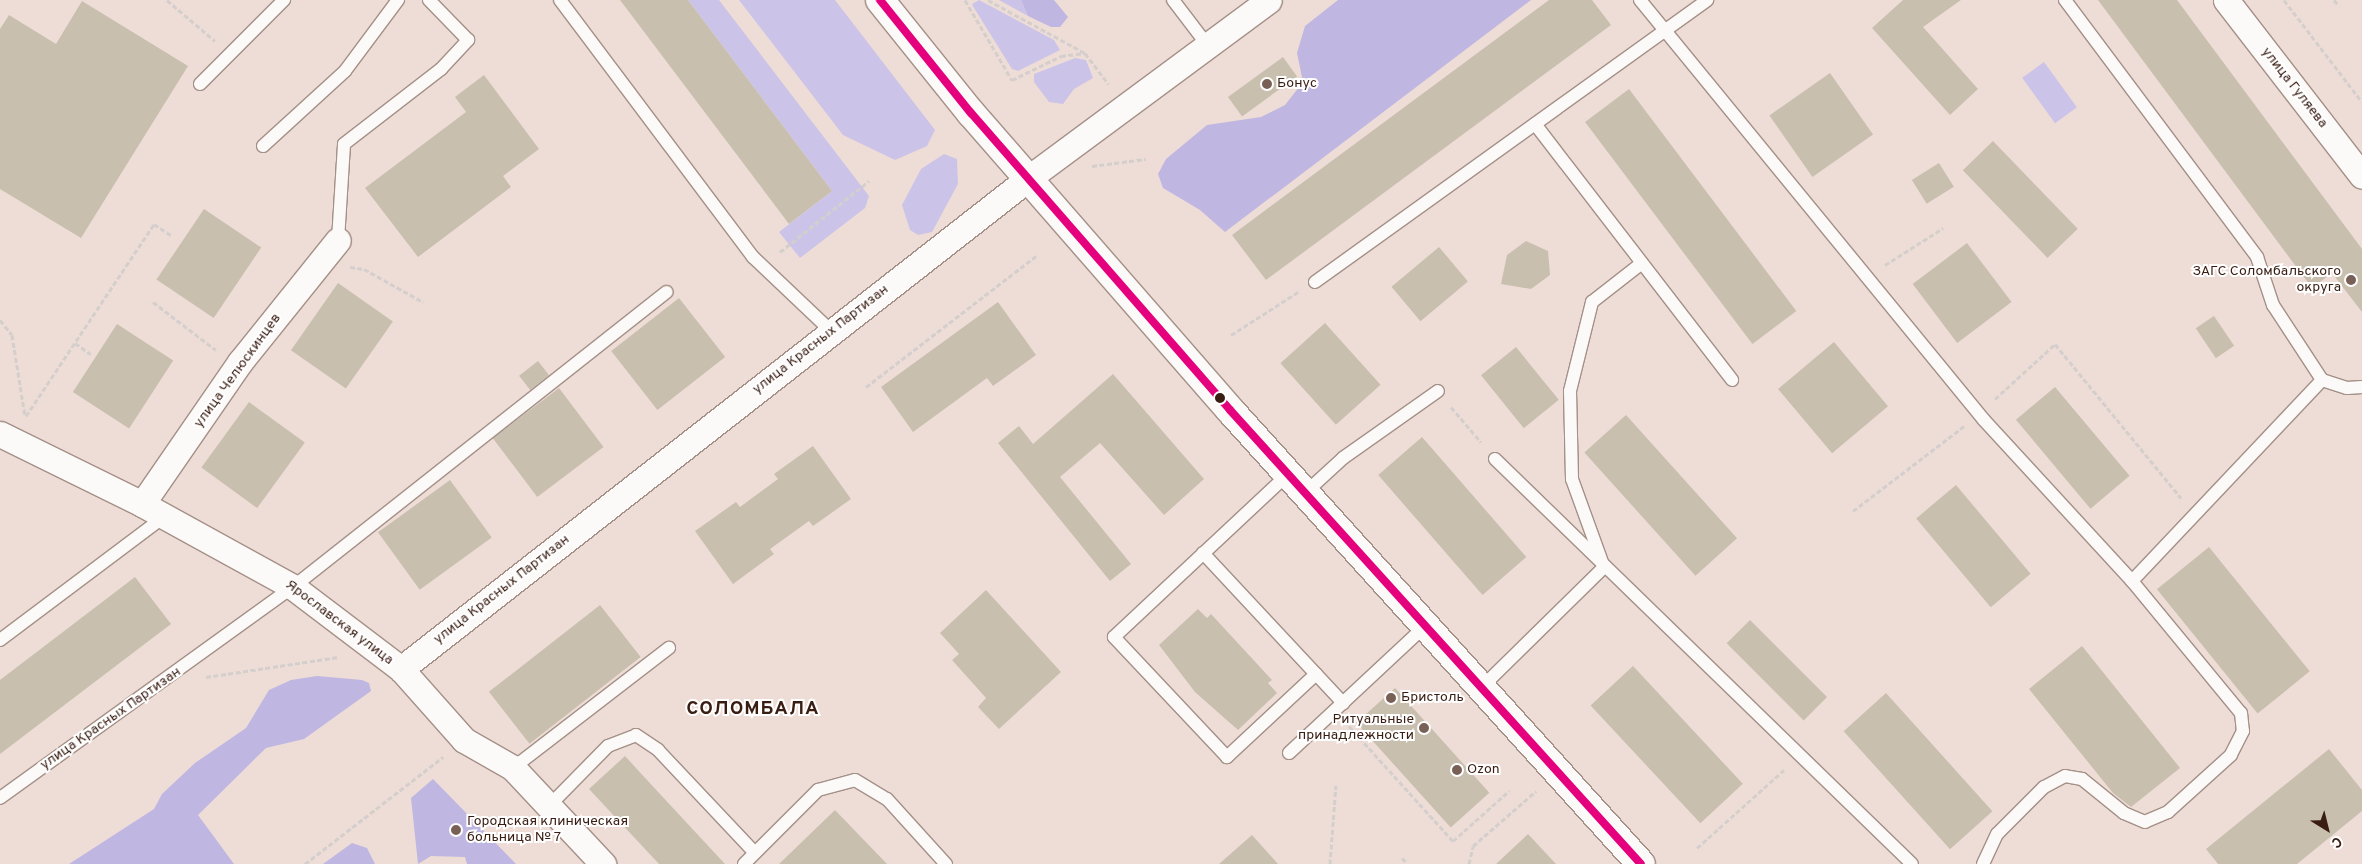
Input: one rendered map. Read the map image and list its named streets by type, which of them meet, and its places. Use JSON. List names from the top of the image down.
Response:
{
  "streets": {
    "street": [
      "улица Гуляева",
      "улица Красных Партизан",
      "улица Челюскинцев",
      "Ярославская улица"
    ]
  },
  "crossings": [
    ["улица Красных Партизан", "Ярославская улица"],
    ["улица Челюскинцев", "Ярославская улица"]
  ],
  "districts": ["СОЛОМБАЛА"],
  "places": [
    "Бонус",
    "ЗАГС Соломбальского округа",
    "Бристоль",
    "Ритуальные принадлежности",
    "Ozon",
    "Городская клиническая больница № 7"
  ],
  "north": "bottom right"
}
